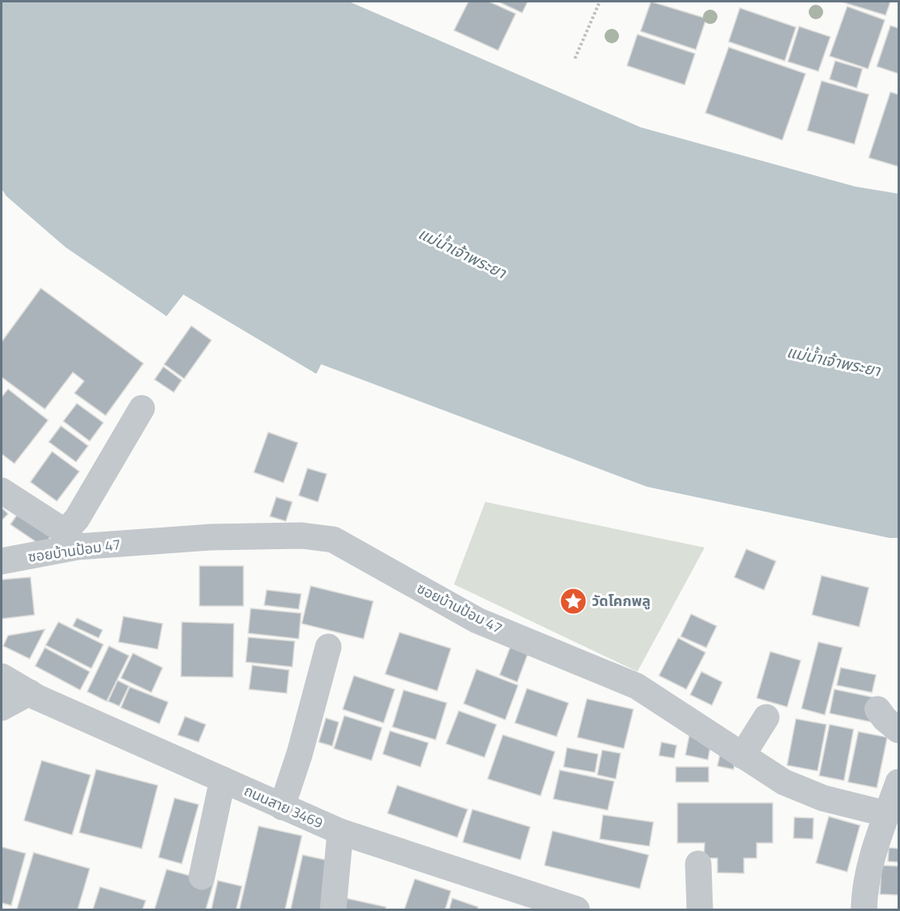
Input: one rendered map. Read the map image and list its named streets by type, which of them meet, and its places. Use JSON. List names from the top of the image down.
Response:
{
  "streets": {
    "street": ["ซอยบ้านป้อม 47", "ถนนสาย 3469"]
  },
  "water": ["แม่น้ำเจ้าพระยา"],
  "places": {
    "place": ["วัดโคกพลู"]
  }
}
